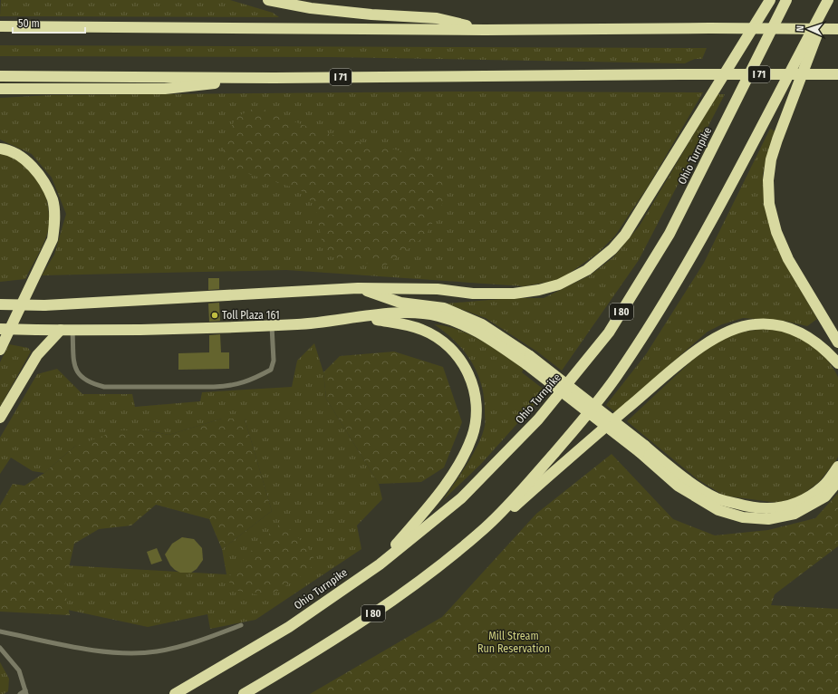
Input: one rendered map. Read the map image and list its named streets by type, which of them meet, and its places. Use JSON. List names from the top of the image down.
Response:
{
  "streets": {
    "highway": ["I 71", "Ohio Turnpike", "I 80"]
  },
  "parks": ["Mill Stream Run Reservation"],
  "places": ["Toll Plaza 161"],
  "scale_bar": "50 m",
  "north": "left"
}
